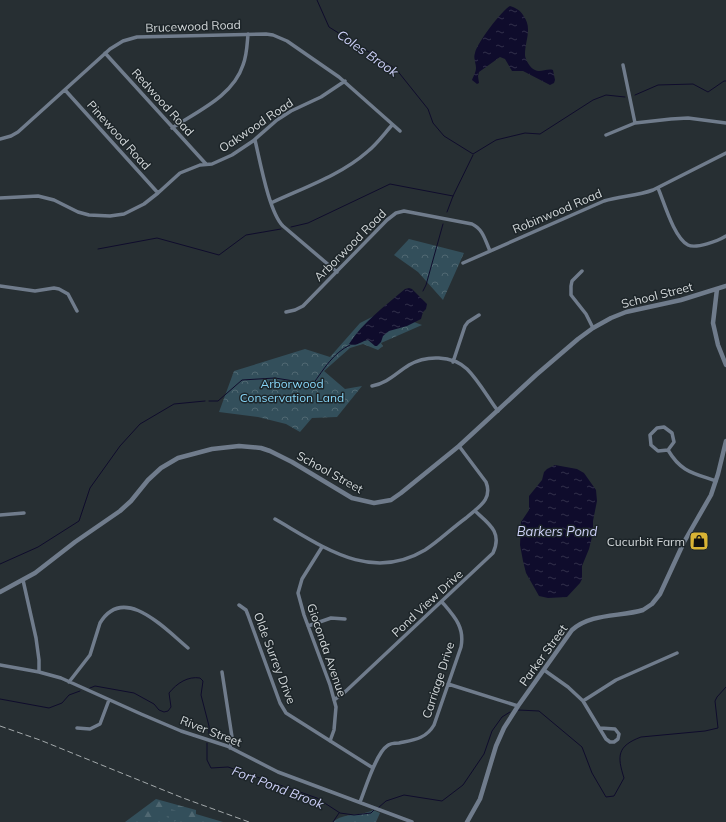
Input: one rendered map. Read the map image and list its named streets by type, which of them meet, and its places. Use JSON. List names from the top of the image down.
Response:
{
  "streets": {
    "street": [
      "Brucewood Road",
      "Redwood Road",
      "Oakwood Road",
      "Pinewood Road",
      "Robinwood Road",
      "Arborwood Road",
      "School Street",
      "Pond View Drive",
      "Gioconda Avenue",
      "Parker Street",
      "Olde Surrey Drive",
      "Carriage Drive",
      "River Street"
    ]
  },
  "crossings": [
    ["Brucewood Road", "Redwood Road"],
    ["Brucewood Road", "Oakwood Road"],
    ["Brucewood Road", "Pinewood Road"],
    ["Redwood Road", "Oakwood Road"],
    ["Oakwood Road", "Pinewood Road"],
    ["Robinwood Road", "Arborwood Road"],
    ["Pond View Drive", "Gioconda Avenue"],
    ["Pond View Drive", "Carriage Drive"],
    ["Gioconda Avenue", "Olde Surrey Drive"],
    ["Olde Surrey Drive", "Carriage Drive"],
    ["Carriage Drive", "River Street"]
  ],
  "water": ["Coles Brook", "Barkers Pond", "Fort Pond Brook"],
  "parks": ["Arborwood Conservation Land"],
  "places": {
    "shop": ["Cucurbit Farm"]
  }
}
